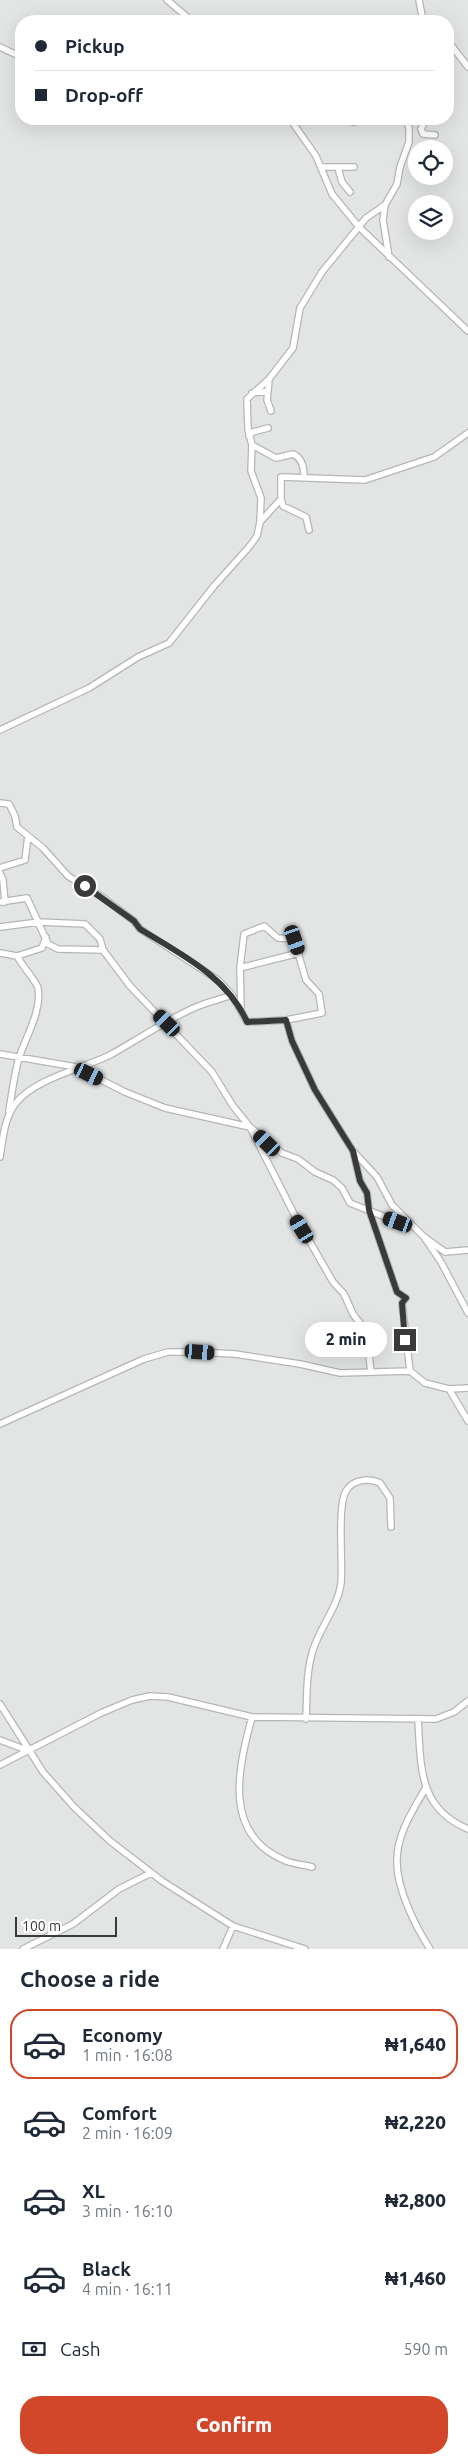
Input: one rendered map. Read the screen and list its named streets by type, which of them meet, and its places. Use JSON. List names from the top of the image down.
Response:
{
  "scale_bar": "100 m",
  "page": {
    "banner": ["Pickup", "Drop-off"],
    "bubble": "2 min",
    "scale": "100 m",
    "heading": "Choose a ride",
    "list": [
      {
        "name": "Economy",
        "note": "1 min · 16:08",
        "value": "₦1,640"
      },
      {
        "name": "Comfort",
        "note": "2 min · 16:09",
        "value": "₦2,220"
      },
      {
        "name": "XL",
        "note": "3 min · 16:10",
        "value": "₦2,800"
      },
      {
        "name": "Black",
        "note": "4 min · 16:11",
        "value": "₦1,460"
      }
    ],
    "pay": ["Cash", "590 m"],
    "buttons": "Confirm"
  }
}
